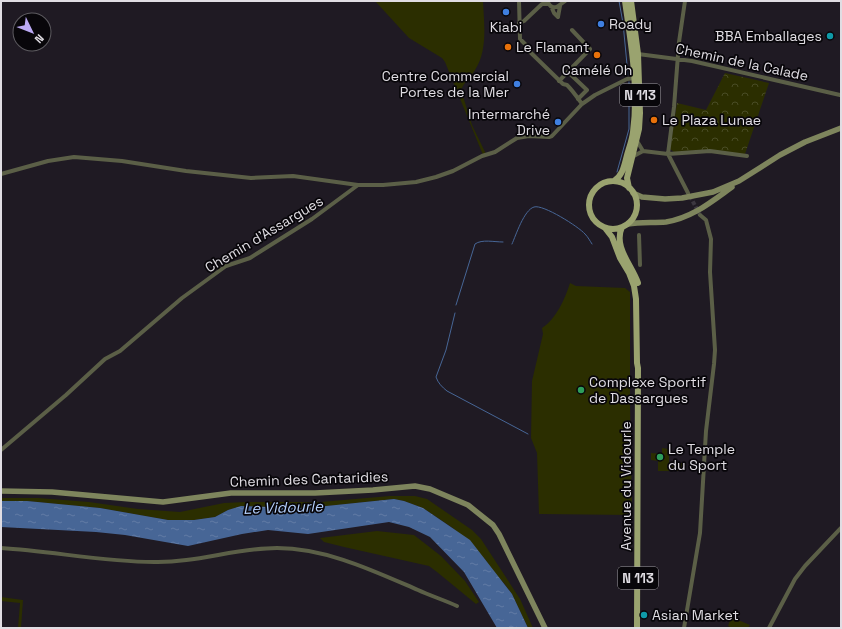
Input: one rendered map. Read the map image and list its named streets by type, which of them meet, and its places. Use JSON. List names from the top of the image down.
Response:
{
  "streets": {
    "main road": ["N 113", "Avenue du Vidourle"],
    "street": ["Chemin de la Calade", "Chemin d'Assargues", "Chemin des Cantaridies"]
  },
  "crossings": [
    ["Chemin de la Calade", "N 113"],
    ["N 113", "Avenue du Vidourle"]
  ],
  "water": ["Le Vidourle"],
  "places": [
    "Kiabi",
    "Roady",
    "BBA Emballages",
    "Le Flamant",
    "Camélé Oh",
    "Centre Commercial Portes de la Mer",
    "Le Plaza Lunae",
    "Intermarché Drive",
    "Complexe Sportif de Dassargues",
    "Le Temple du Sport",
    "Asian Market"
  ],
  "north": "bottom right"
}
